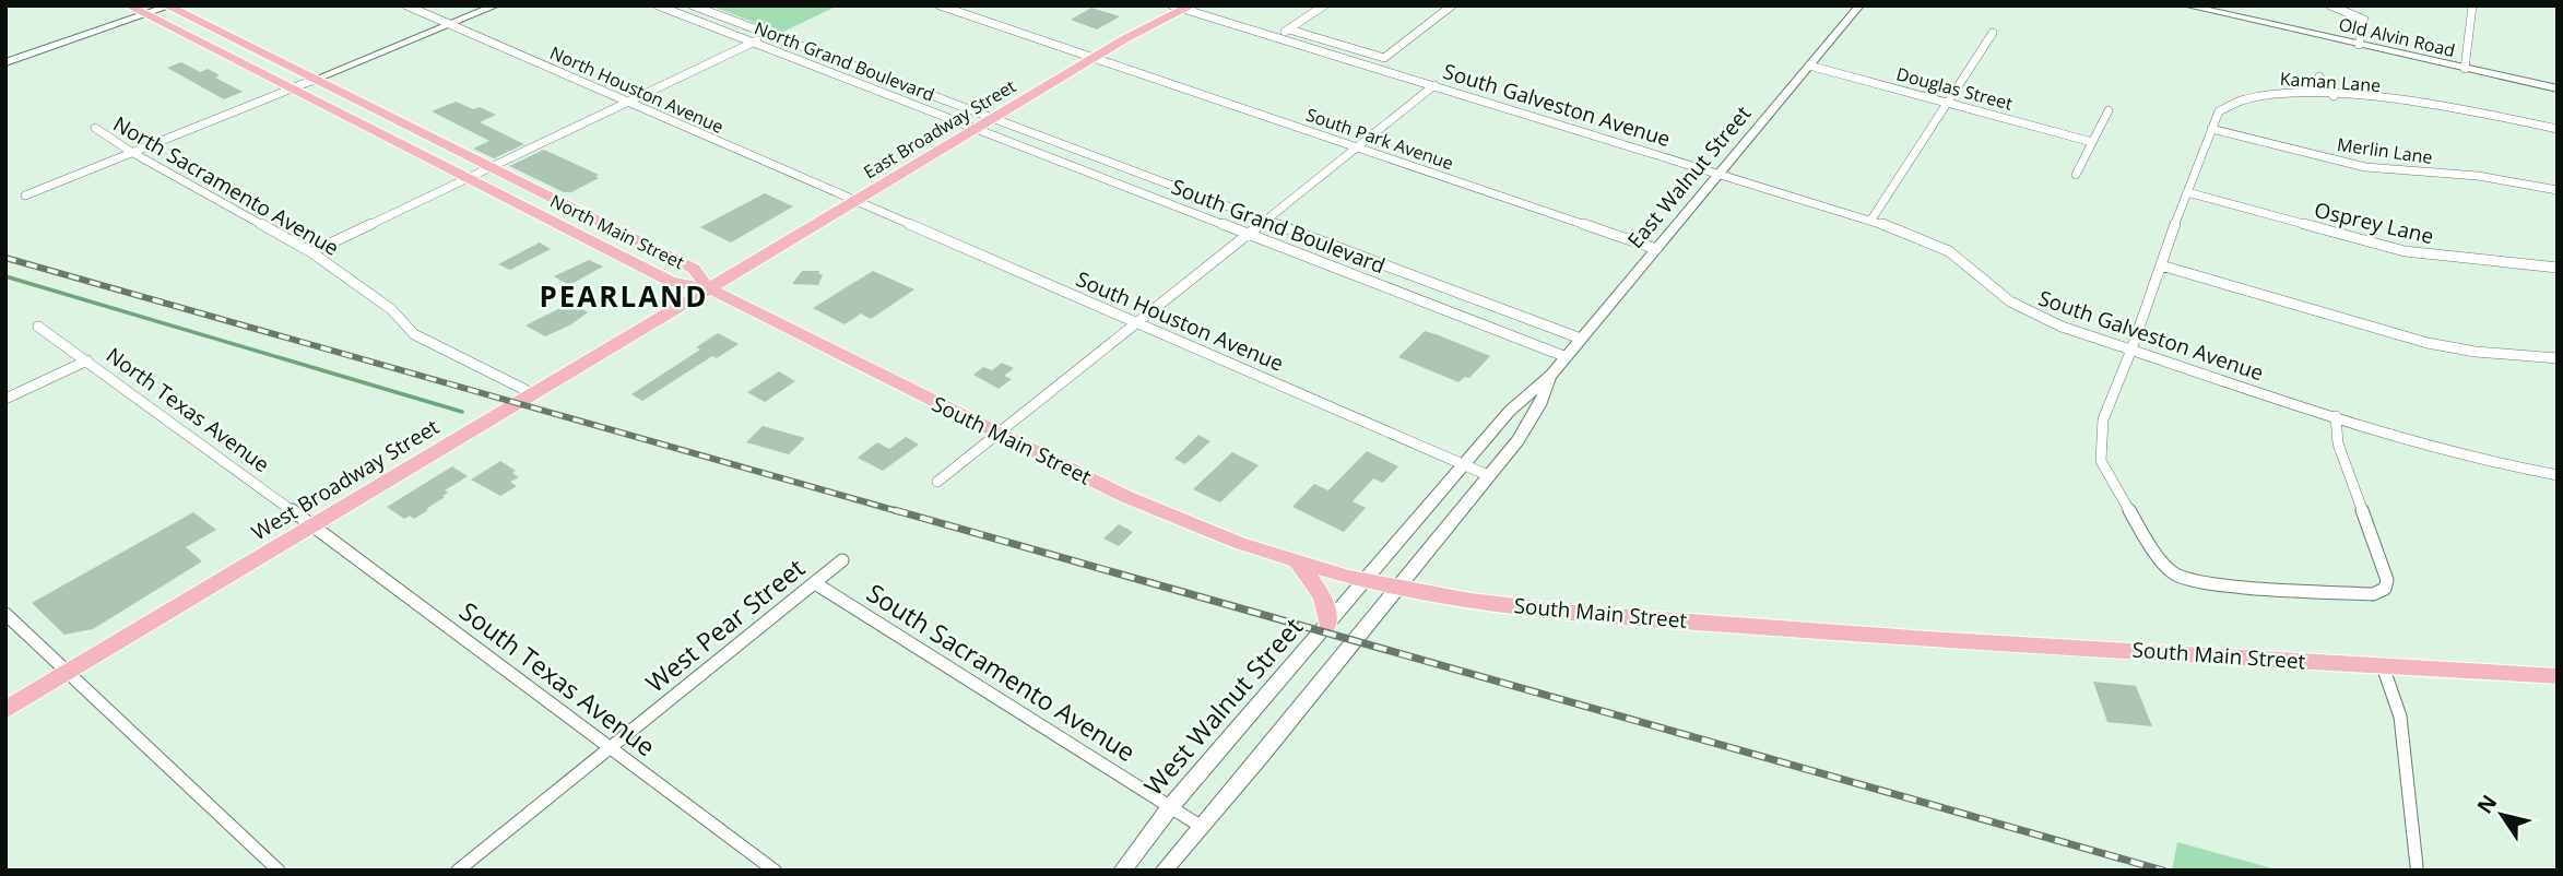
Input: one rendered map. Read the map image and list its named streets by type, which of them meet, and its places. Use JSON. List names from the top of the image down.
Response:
{
  "streets": {
    "main road": [
      "East Broadway Street",
      "North Main Street",
      "South Main Street",
      "West Broadway Street"
    ],
    "street": [
      "Old Alvin Road",
      "North Grand Boulevard",
      "Kaman Lane",
      "Douglas Street",
      "North Houston Avenue",
      "South Galveston Avenue",
      "South Park Avenue",
      "Merlin Lane",
      "East Walnut Street",
      "North Sacramento Avenue",
      "Osprey Lane",
      "South Grand Boulevard",
      "South Houston Avenue",
      "North Texas Avenue",
      "West Pear Street",
      "South Sacramento Avenue",
      "South Texas Avenue",
      "West Walnut Street"
    ]
  },
  "crossings": [
    ["North Grand Boulevard", "East Broadway Street"],
    ["North Grand Boulevard", "South Grand Boulevard"],
    ["Kaman Lane", "South Galveston Avenue"],
    ["Kaman Lane", "Merlin Lane"],
    ["Kaman Lane", "Osprey Lane"],
    ["Douglas Street", "East Walnut Street"],
    ["North Houston Avenue", "East Broadway Street"],
    ["North Houston Avenue", "South Houston Avenue"],
    ["South Galveston Avenue", "East Broadway Street"],
    ["South Galveston Avenue", "East Walnut Street"],
    ["East Broadway Street", "South Park Avenue"],
    ["East Broadway Street", "South Grand Boulevard"],
    ["East Broadway Street", "North Main Street"],
    ["East Broadway Street", "South Houston Avenue"],
    ["East Broadway Street", "South Main Street"],
    ["East Broadway Street", "West Broadway Street"],
    ["South Park Avenue", "East Walnut Street"],
    ["East Walnut Street", "South Grand Boulevard"],
    ["East Walnut Street", "South Houston Avenue"],
    ["East Walnut Street", "South Main Street"],
    ["East Walnut Street", "West Walnut Street"],
    ["North Sacramento Avenue", "West Broadway Street"],
    ["North Main Street", "South Main Street"],
    ["North Main Street", "West Broadway Street"],
    ["North Texas Avenue", "West Broadway Street"],
    ["North Texas Avenue", "South Texas Avenue"],
    ["South Main Street", "West Broadway Street"],
    ["South Main Street", "West Walnut Street"],
    ["West Broadway Street", "South Texas Avenue"],
    ["West Pear Street", "South Sacramento Avenue"],
    ["West Pear Street", "South Texas Avenue"],
    ["South Sacramento Avenue", "West Walnut Street"]
  ],
  "districts": ["PEARLAND"],
  "north": "top left"
}
